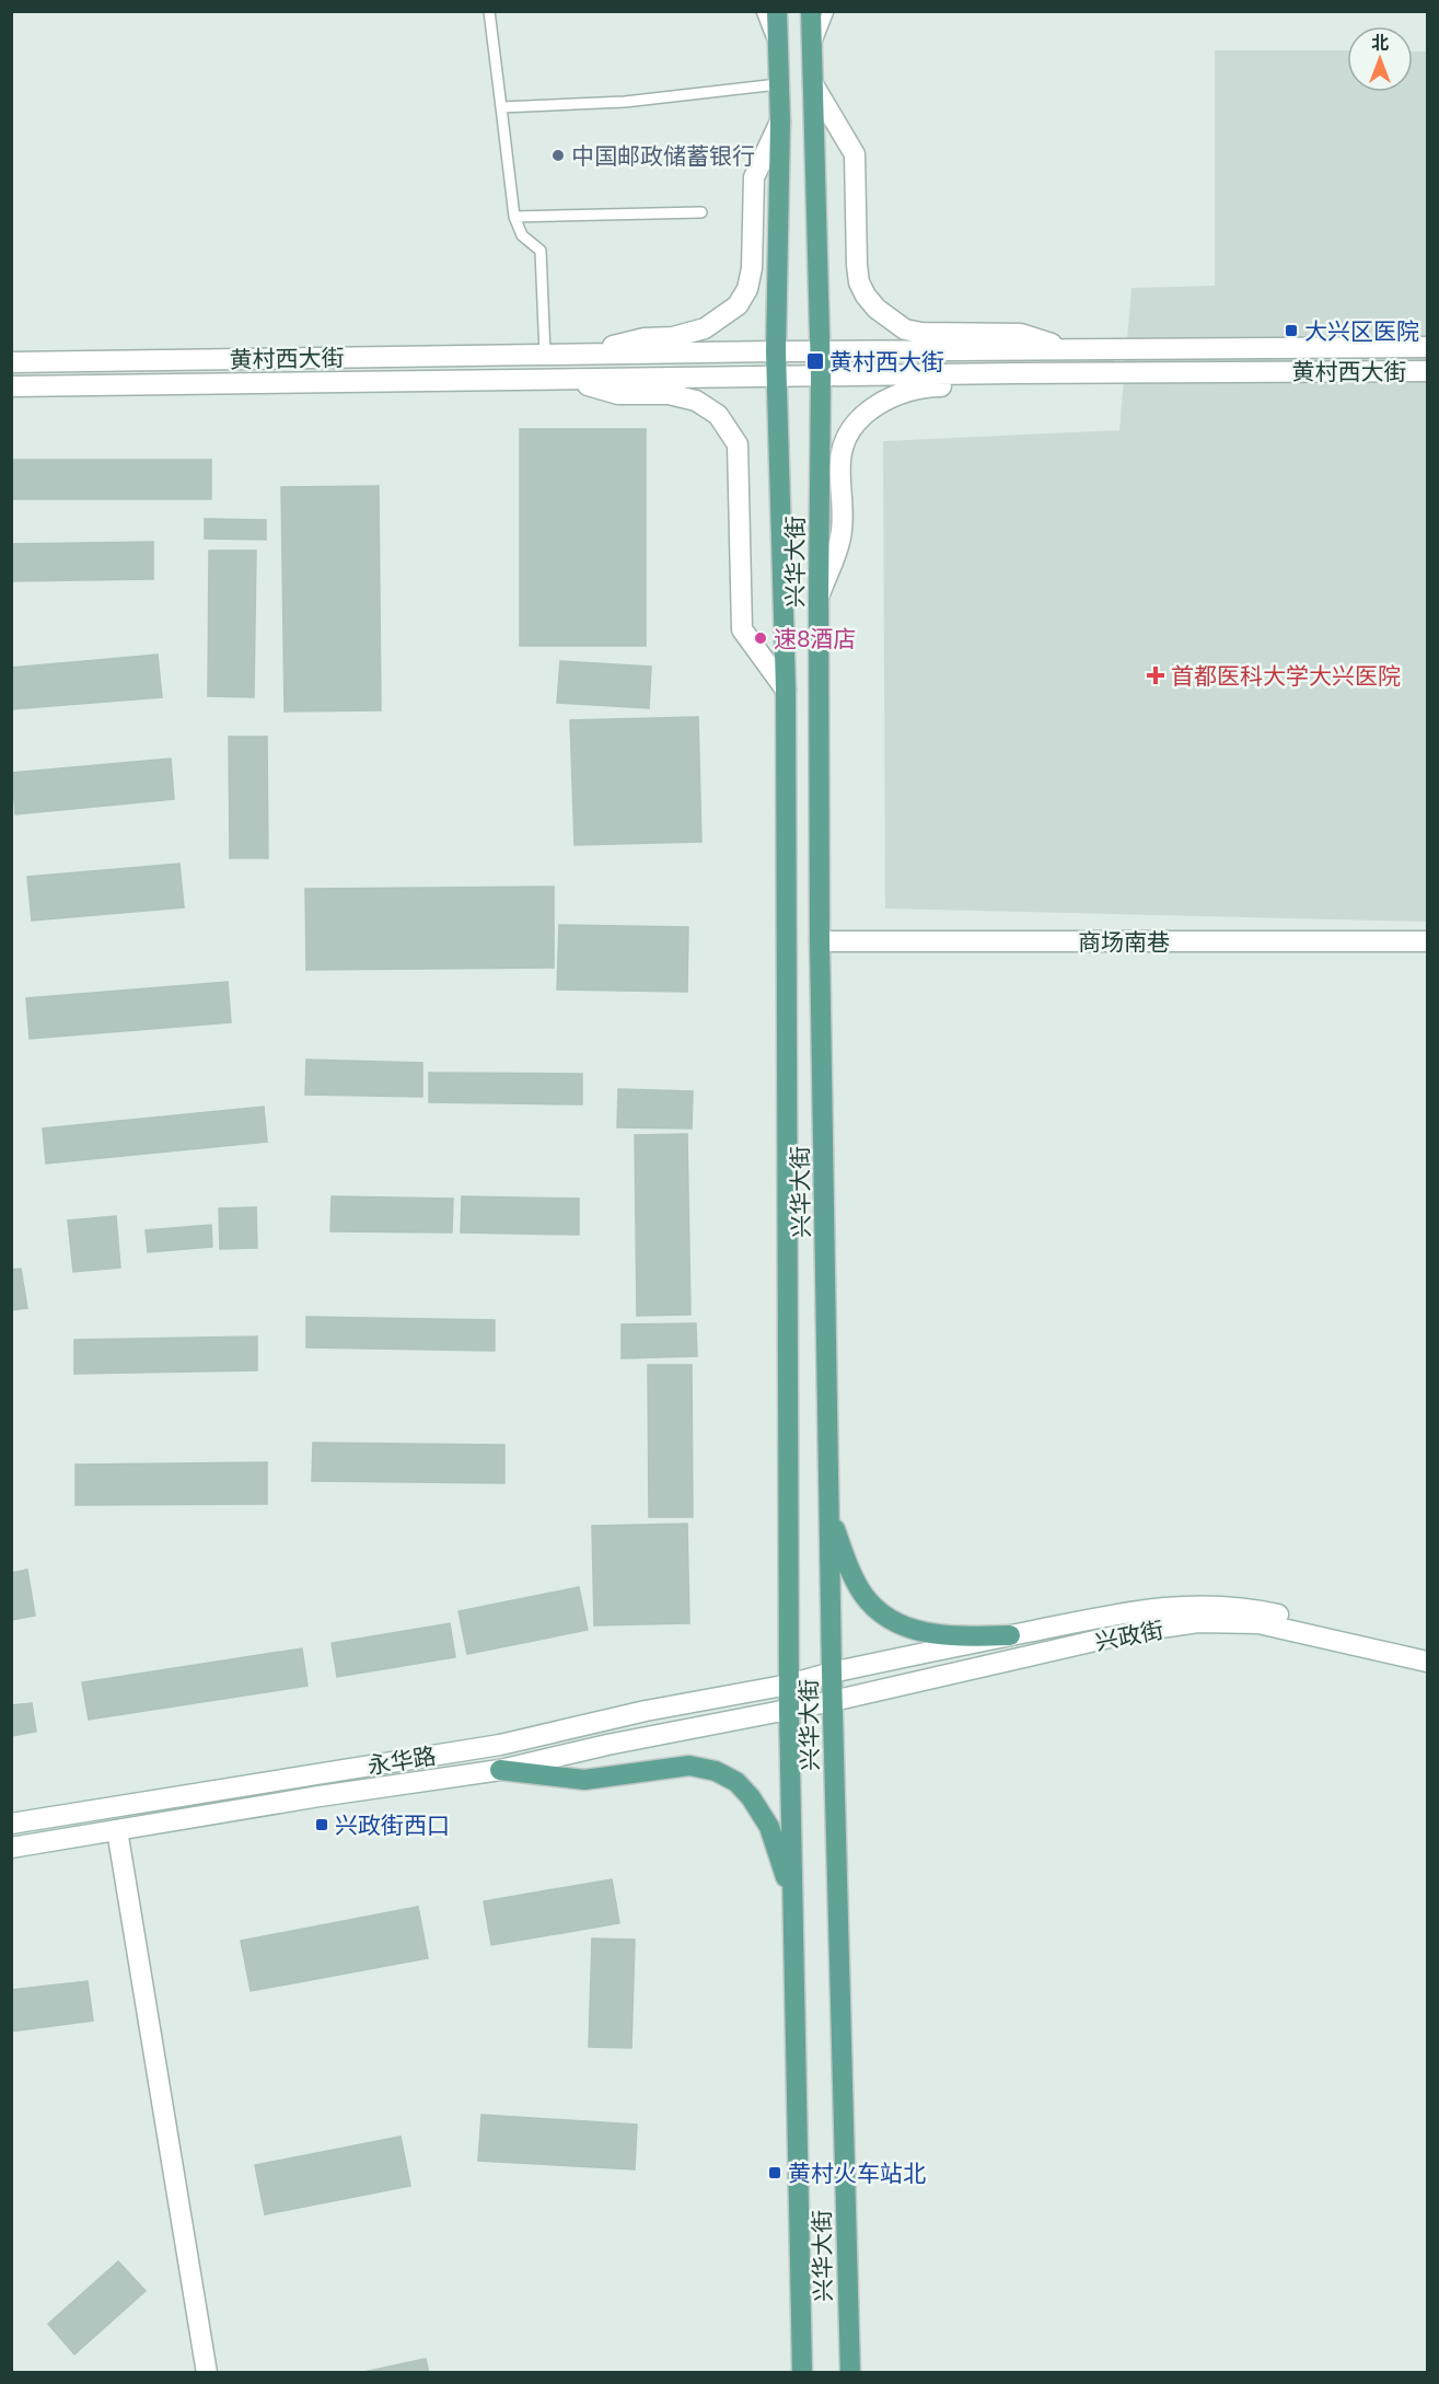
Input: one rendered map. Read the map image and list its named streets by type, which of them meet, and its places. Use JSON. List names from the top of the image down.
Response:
{
  "streets": {
    "main road": ["兴华大街"],
    "street": [
      "黄村西大街",
      "商场南巷",
      "兴政街",
      "永华路"
    ]
  },
  "crossings": [
    ["黄村西大街", "兴华大街"],
    ["兴华大街", "商场南巷"],
    ["兴华大街", "兴政街"],
    ["兴华大街", "永华路"],
    ["兴政街", "永华路"]
  ],
  "places": {
    "other": ["中国邮政储蓄银行", "速8酒店"],
    "transit": [
      "大兴区医院",
      "黄村西大街",
      "兴政街西口",
      "黄村火车站北"
    ],
    "health": ["首都医科大学大兴医院"]
  },
  "north": "top"
}
